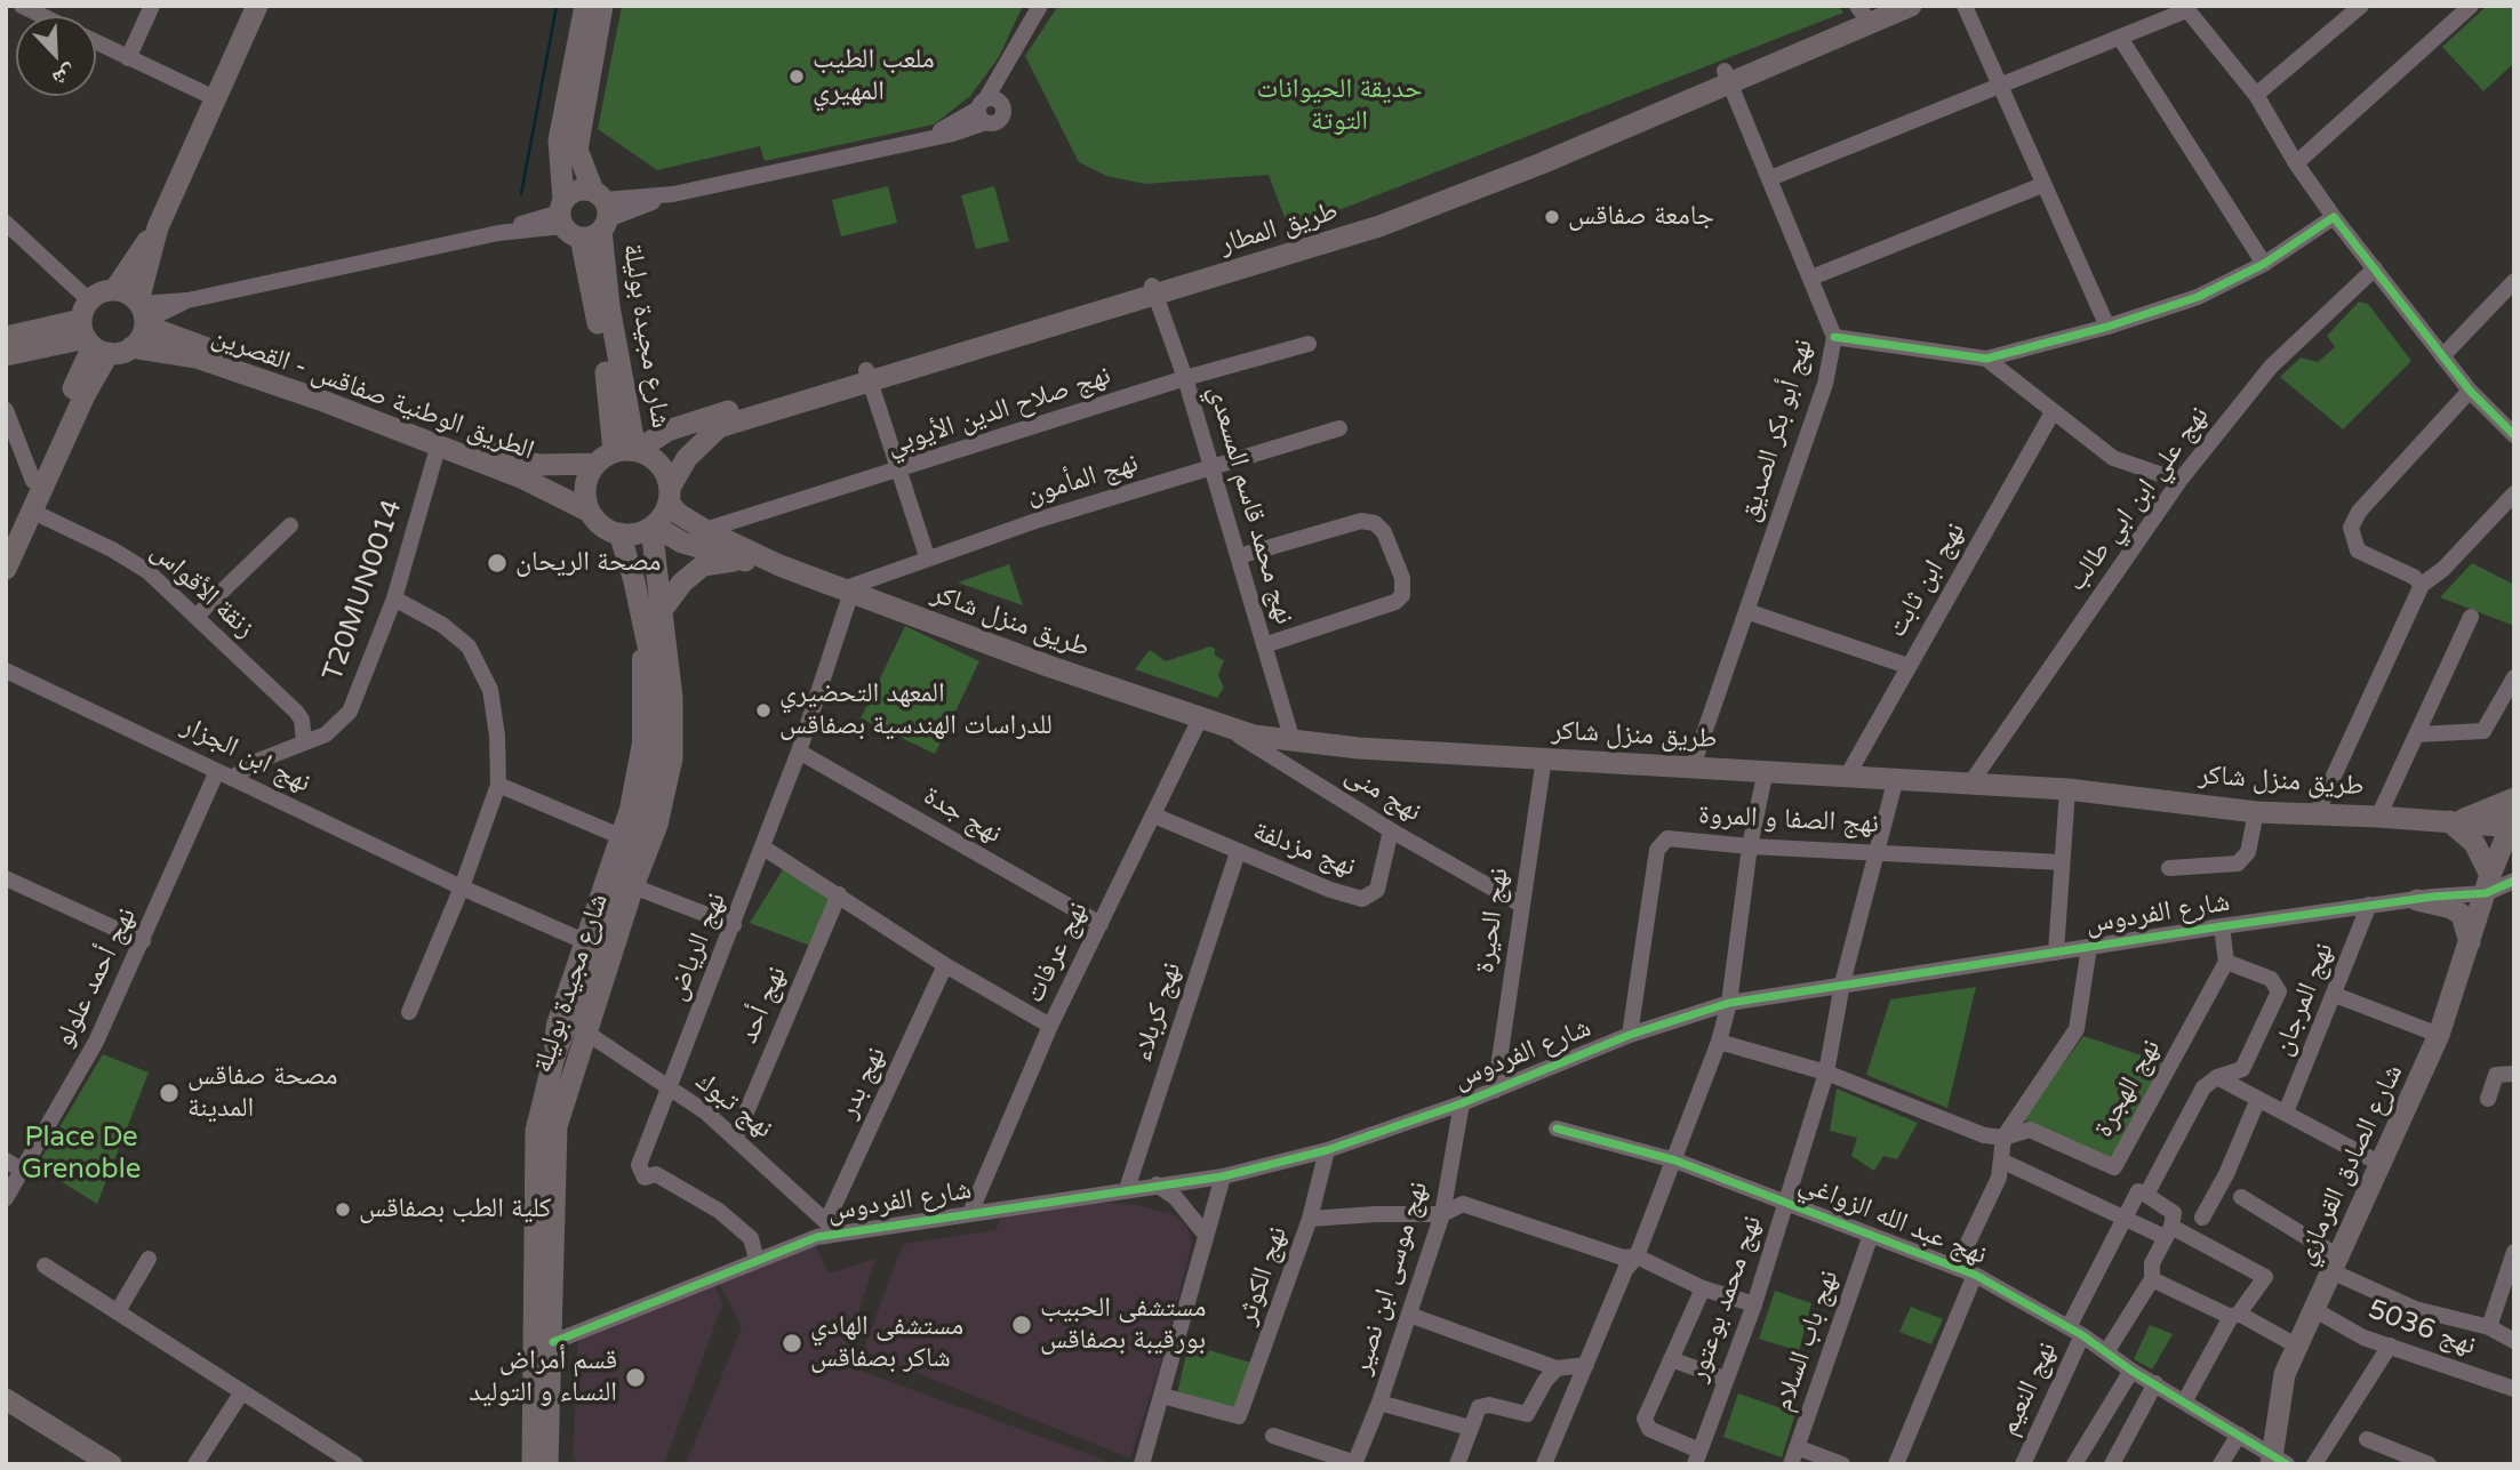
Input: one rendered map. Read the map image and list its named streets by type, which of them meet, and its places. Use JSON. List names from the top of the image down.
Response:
{
  "streets": {
    "main road": [
      "طريق المطار",
      "شارع مجيدة بوليلة",
      "الطريق الوطنية صفاقس - القصرين",
      "طريق منزل شاكر",
      "شارع الصادق القرمازي"
    ],
    "street": [
      "نهج صلاح الدين الأيوبي",
      "نهج أبو بكر الصديق",
      "نهج المأمون",
      "نهج علي ابن ابي طالب",
      "نهج محمد قاسم المسعدي",
      "نهج ابن ثابت",
      "زنقة الأقواس",
      "T20MUN0014",
      "نهج ابن الجزار",
      "نهج منى",
      "نهج جدة",
      "نهج الصفا و المروة",
      "نهج مزدلفة",
      "شارع الفردوس",
      "نهج الحيرة",
      "نهج الرياض",
      "نهج عرفات",
      "نهج أحمد علولو",
      "نهج المرجان",
      "نهج أحد",
      "نهج كربلاء",
      "نهج بدر",
      "نهج الهجرة",
      "نهج تبوك",
      "نهج عبد الله الزواغي",
      "نهج الكوثر",
      "نهج موسى ابن نصير",
      "نهج محمد بوعتور",
      "نهج 5036",
      "نهج باب السلام",
      "نهج النعيم"
    ]
  },
  "crossings": [
    ["طريق المطار", "شارع مجيدة بوليلة"],
    ["طريق المطار", "الطريق الوطنية صفاقس - القصرين"],
    ["طريق المطار", "نهج أبو بكر الصديق"],
    ["طريق المطار", "نهج محمد قاسم المسعدي"],
    ["طريق المطار", "طريق منزل شاكر"],
    ["شارع مجيدة بوليلة", "الطريق الوطنية صفاقس - القصرين"],
    ["شارع مجيدة بوليلة", "طريق منزل شاكر"],
    ["شارع مجيدة بوليلة", "نهج ابن الجزار"],
    ["شارع مجيدة بوليلة", "شارع الفردوس"],
    ["شارع مجيدة بوليلة", "نهج تبوك"],
    ["الطريق الوطنية صفاقس - القصرين", "T20MUN0014"],
    ["الطريق الوطنية صفاقس - القصرين", "طريق منزل شاكر"],
    ["نهج صلاح الدين الأيوبي", "نهج محمد قاسم المسعدي"],
    ["نهج صلاح الدين الأيوبي", "طريق منزل شاكر"],
    ["نهج أبو بكر الصديق", "طريق منزل شاكر"],
    ["نهج المأمون", "نهج محمد قاسم المسعدي"],
    ["نهج المأمون", "طريق منزل شاكر"],
    ["نهج المأمون", "نهج الرياض"],
    ["نهج علي ابن ابي طالب", "طريق منزل شاكر"],
    ["نهج محمد قاسم المسعدي", "طريق منزل شاكر"],
    ["نهج ابن ثابت", "طريق منزل شاكر"],
    ["زنقة الأقواس", "T20MUN0014"],
    ["T20MUN0014", "نهج ابن الجزار"],
    ["T20MUN0014", "نهج أحمد علولو"],
    ["طريق منزل شاكر", "نهج منى"],
    ["طريق منزل شاكر", "نهج الحيرة"],
    ["طريق منزل شاكر", "نهج الرياض"],
    ["طريق منزل شاكر", "نهج عرفات"],
    ["طريق منزل شاكر", "شارع الصادق القرمازي"],
    ["طريق منزل شاكر", "نهج محمد بوعتور"],
    ["نهج ابن الجزار", "نهج أحمد علولو"],
    ["نهج منى", "نهج مزدلفة"],
    ["نهج منى", "نهج الحيرة"],
    ["نهج منى", "نهج عرفات"],
    ["نهج جدة", "نهج الرياض"],
    ["نهج جدة", "نهج عرفات"],
    ["نهج الصفا و المروة", "شارع الفردوس"],
    ["نهج الصفا و المروة", "نهج محمد بوعتور"],
    ["نهج مزدلفة", "نهج عرفات"],
    ["نهج مزدلفة", "نهج كربلاء"],
    ["شارع الفردوس", "نهج الحيرة"],
    ["شارع الفردوس", "نهج الرياض"],
    ["شارع الفردوس", "نهج عرفات"],
    ["شارع الفردوس", "نهج المرجان"],
    ["شارع الفردوس", "نهج كربلاء"],
    ["شارع الفردوس", "نهج بدر"],
    ["شارع الفردوس", "نهج تبوك"],
    ["شارع الفردوس", "شارع الصادق القرمازي"],
    ["شارع الفردوس", "نهج الكوثر"],
    ["شارع الفردوس", "نهج موسى ابن نصير"],
    ["شارع الفردوس", "نهج محمد بوعتور"],
    ["نهج الرياض", "نهج تبوك"],
    ["نهج أحد", "نهج تبوك"],
    ["نهج بدر", "نهج تبوك"],
    ["نهج الهجرة", "نهج محمد بوعتور"],
    ["شارع الصادق القرمازي", "نهج عبد الله الزواغي"],
    ["شارع الصادق القرمازي", "نهج 5036"],
    ["نهج عبد الله الزواغي", "نهج محمد بوعتور"],
    ["نهج عبد الله الزواغي", "نهج باب السلام"],
    ["نهج عبد الله الزواغي", "نهج النعيم"]
  ],
  "parks": ["حديقة الحيوانات التوتة", "Place De Grenoble"],
  "places": [
    "ملعب الطيب المهيري",
    "جامعة صفاقس",
    "مصحة الريحان",
    "المعهد التحضيري للدراسات الهندسية بصفاقس",
    "مصحة صفاقس المدينة",
    "كلية الطب بصفاقس",
    "مستشفى الحبيب بورقيبة بصفاقس",
    "مستشفى الهادي شاكر بصفاقس",
    "قسم أمراض النساء و التوليد"
  ],
  "north": "bottom right"
}
